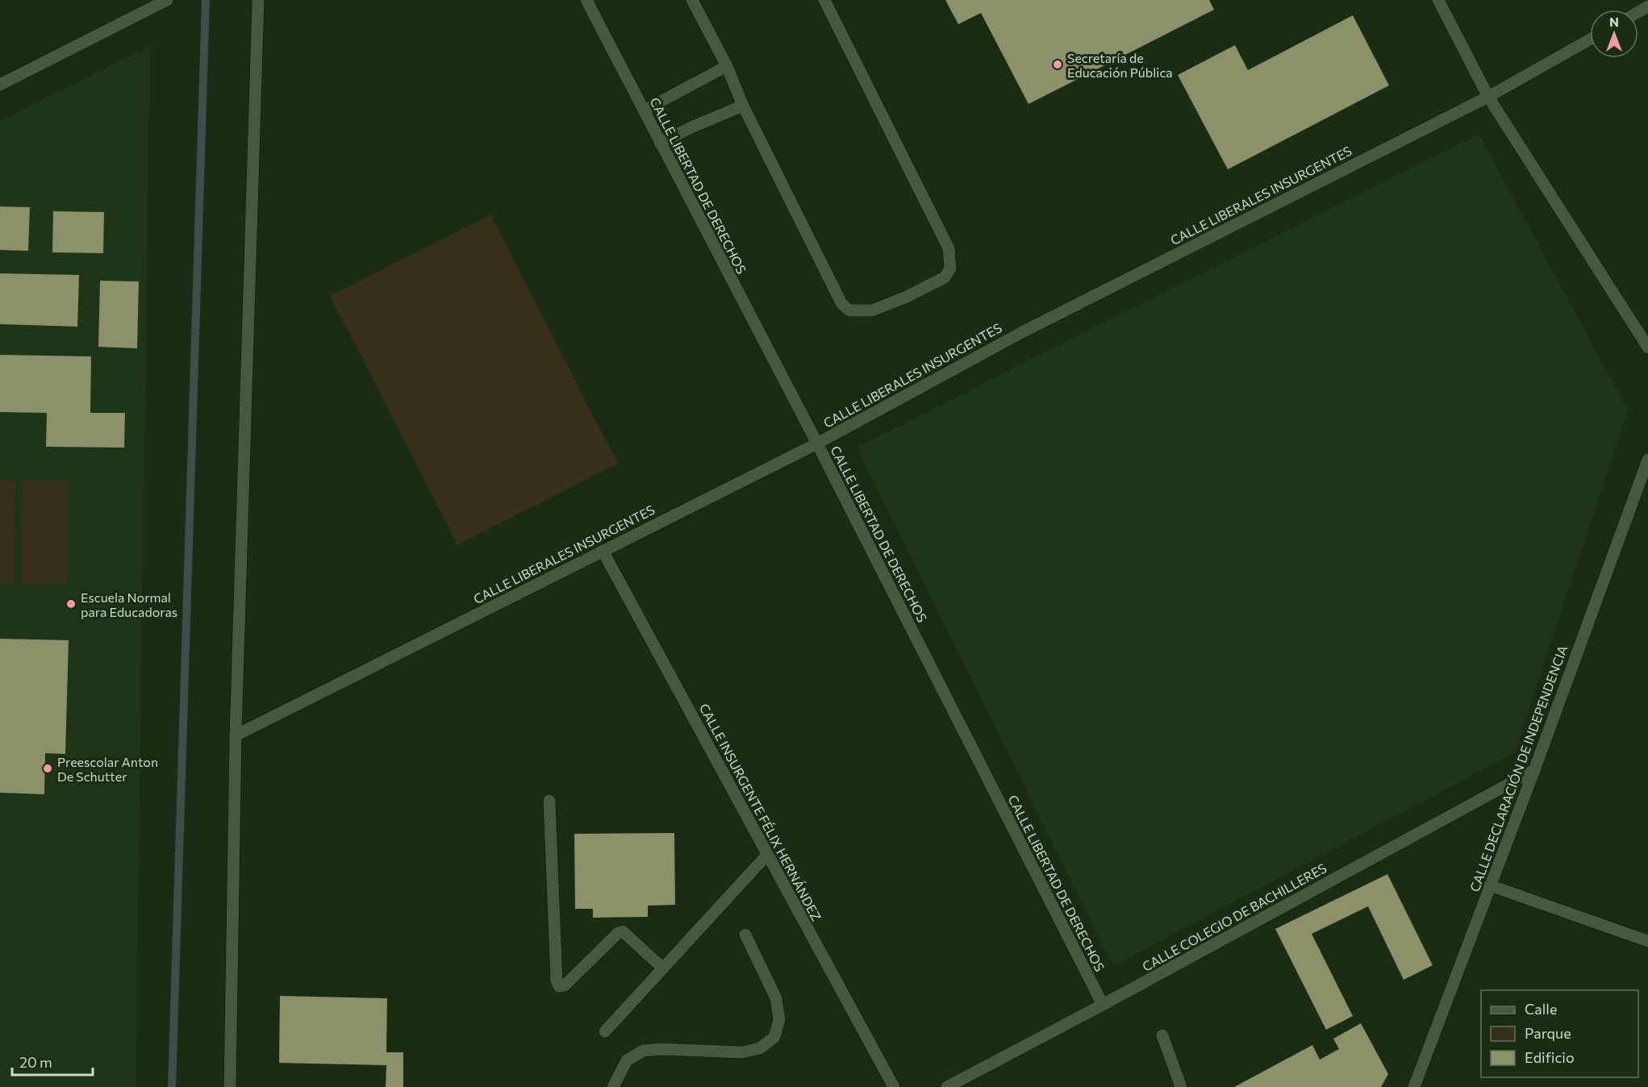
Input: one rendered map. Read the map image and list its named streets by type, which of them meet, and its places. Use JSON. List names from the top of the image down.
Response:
{
  "streets": {
    "street": [
      "CALLE LIBERTAD DE DERECHOS",
      "CALLE LIBERALES INSURGENTES",
      "CALLE DECLARACIÓN DE INDEPENDENCIA",
      "CALLE INSURGENTE FÉLIX HERNÁNDEZ",
      "CALLE COLEGIO DE BACHILLERES"
    ]
  },
  "crossings": [
    ["CALLE LIBERTAD DE DERECHOS", "CALLE LIBERALES INSURGENTES"],
    ["CALLE LIBERTAD DE DERECHOS", "CALLE COLEGIO DE BACHILLERES"],
    ["CALLE LIBERALES INSURGENTES", "CALLE INSURGENTE FÉLIX HERNÁNDEZ"],
    ["CALLE DECLARACIÓN DE INDEPENDENCIA", "CALLE COLEGIO DE BACHILLERES"]
  ],
  "places": ["Secretaría de Educación Pública", "Escuela Normal para Educadoras", "Preescolar Anton De Schutter"],
  "legend": ["Calle", "Parque", "Edificio"],
  "scale_bar": "20 m",
  "north": "top"
}
